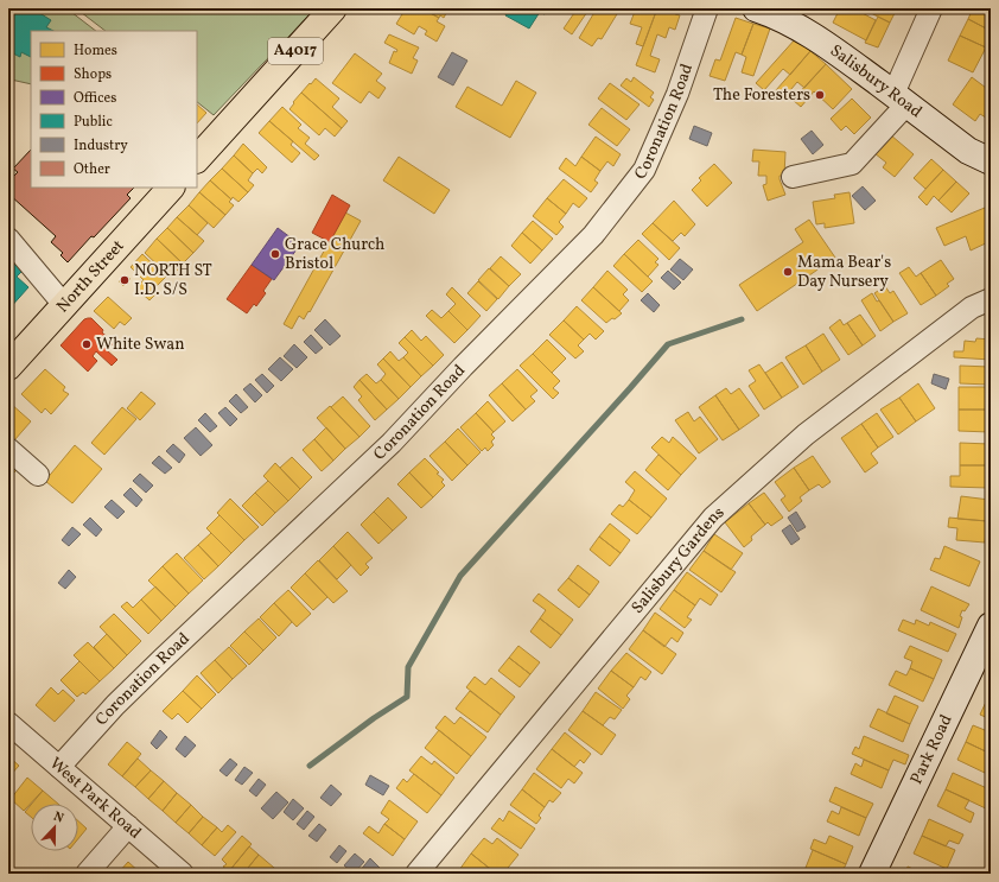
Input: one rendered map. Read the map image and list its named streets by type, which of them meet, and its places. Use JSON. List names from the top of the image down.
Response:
{
  "streets": {
    "main road": ["A4017", "North Street"],
    "street": [
      "Salisbury Road",
      "Coronation Road",
      "Salisbury Gardens",
      "Park Road",
      "West Park Road"
    ]
  },
  "crossings": [
    ["Coronation Road", "West Park Road"]
  ],
  "places": [
    "The Foresters",
    "Grace Church Bristol",
    "Mama Bear's Day Nursery",
    "NORTH ST I.D. S/S",
    "White Swan"
  ],
  "legend": [
    "Homes",
    "Shops",
    "Offices",
    "Public",
    "Industry",
    "Other"
  ],
  "north": "top"
}
